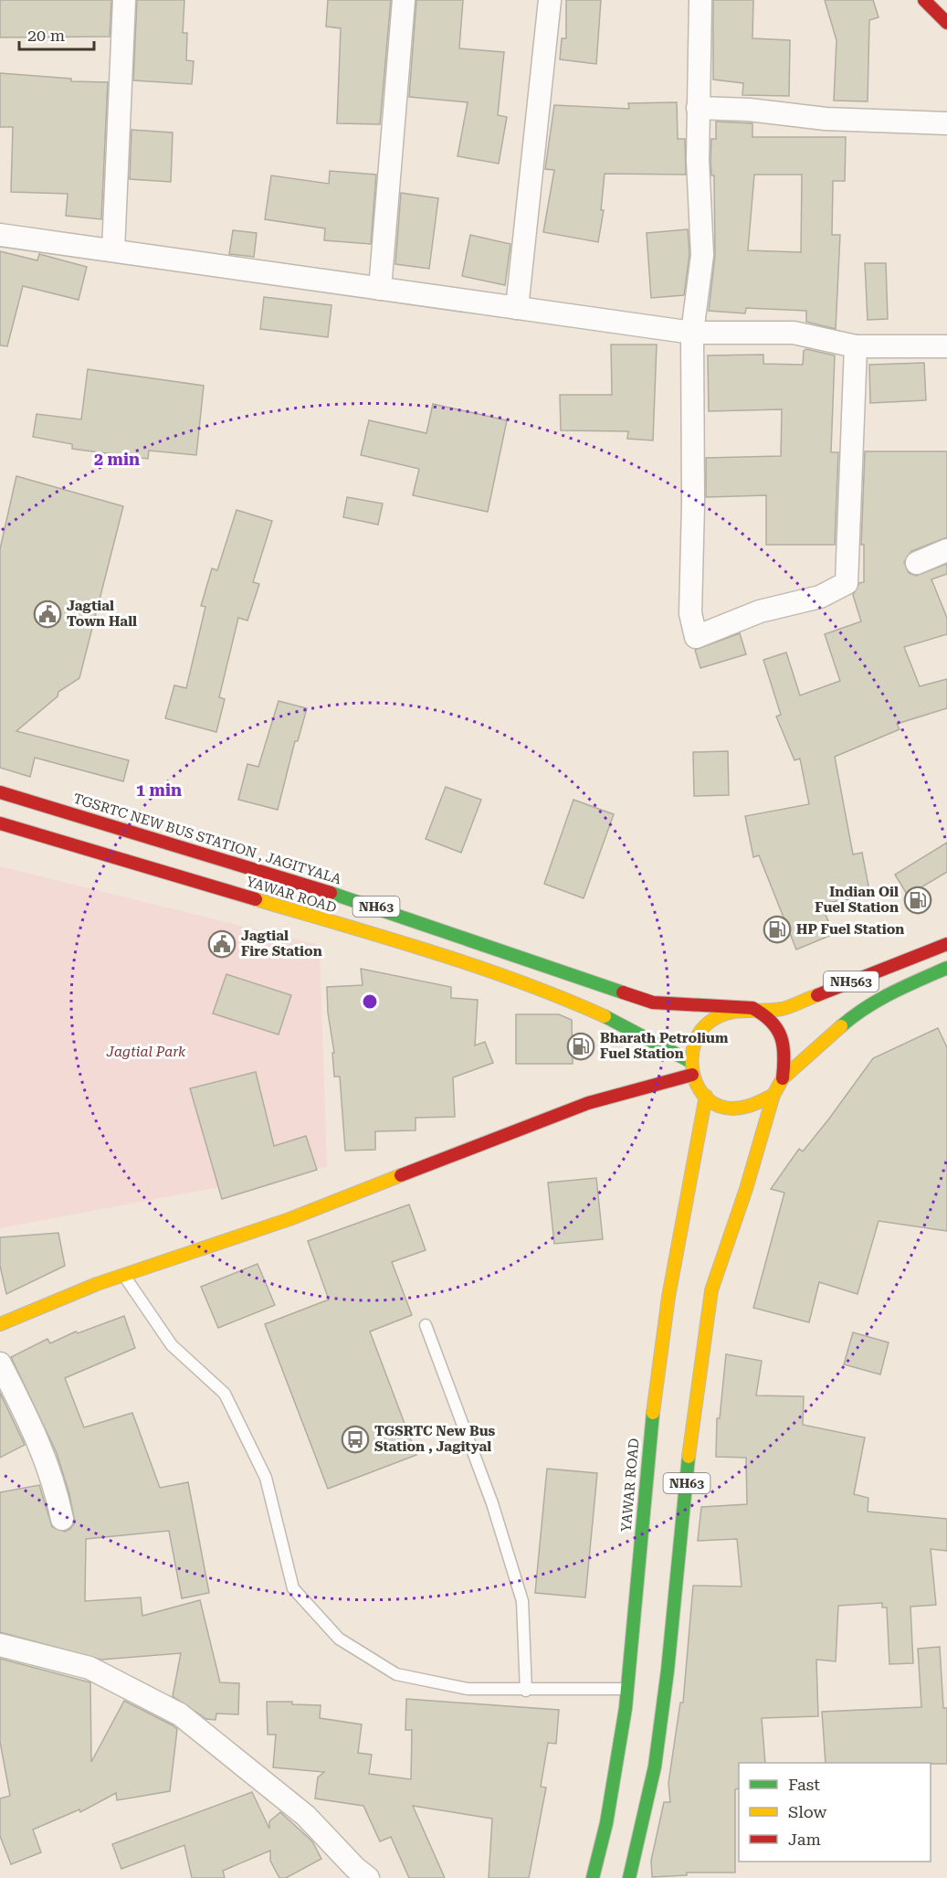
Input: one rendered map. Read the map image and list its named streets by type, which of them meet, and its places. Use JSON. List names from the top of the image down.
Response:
{
  "streets": {
    "main road": [
      "TGSRTC NEW BUS STATION , JAGITYALA",
      "YAWAR ROAD",
      "NH63",
      "NH563"
    ]
  },
  "crossings": [
    ["TGSRTC NEW BUS STATION , JAGITYALA", "YAWAR ROAD"],
    ["TGSRTC NEW BUS STATION , JAGITYALA", "NH63"],
    ["TGSRTC NEW BUS STATION , JAGITYALA", "NH563"],
    ["YAWAR ROAD", "NH63"],
    ["YAWAR ROAD", "NH563"],
    ["NH63", "NH563"]
  ],
  "parks": ["Jagtial Park"],
  "places": {
    "public building": ["Jagtial Town Hall", "Jagtial Fire Station"],
    "fuel station": ["Indian Oil Fuel Station", "HP Fuel Station", "Bharath Petrolium Fuel Station"],
    "bus stop": ["TGSRTC New Bus Station , Jagityal"]
  },
  "legend": ["Fast", "Slow", "Jam"],
  "scale_bar": "20 m",
  "rings": ["2 min", "1 min"]
}
